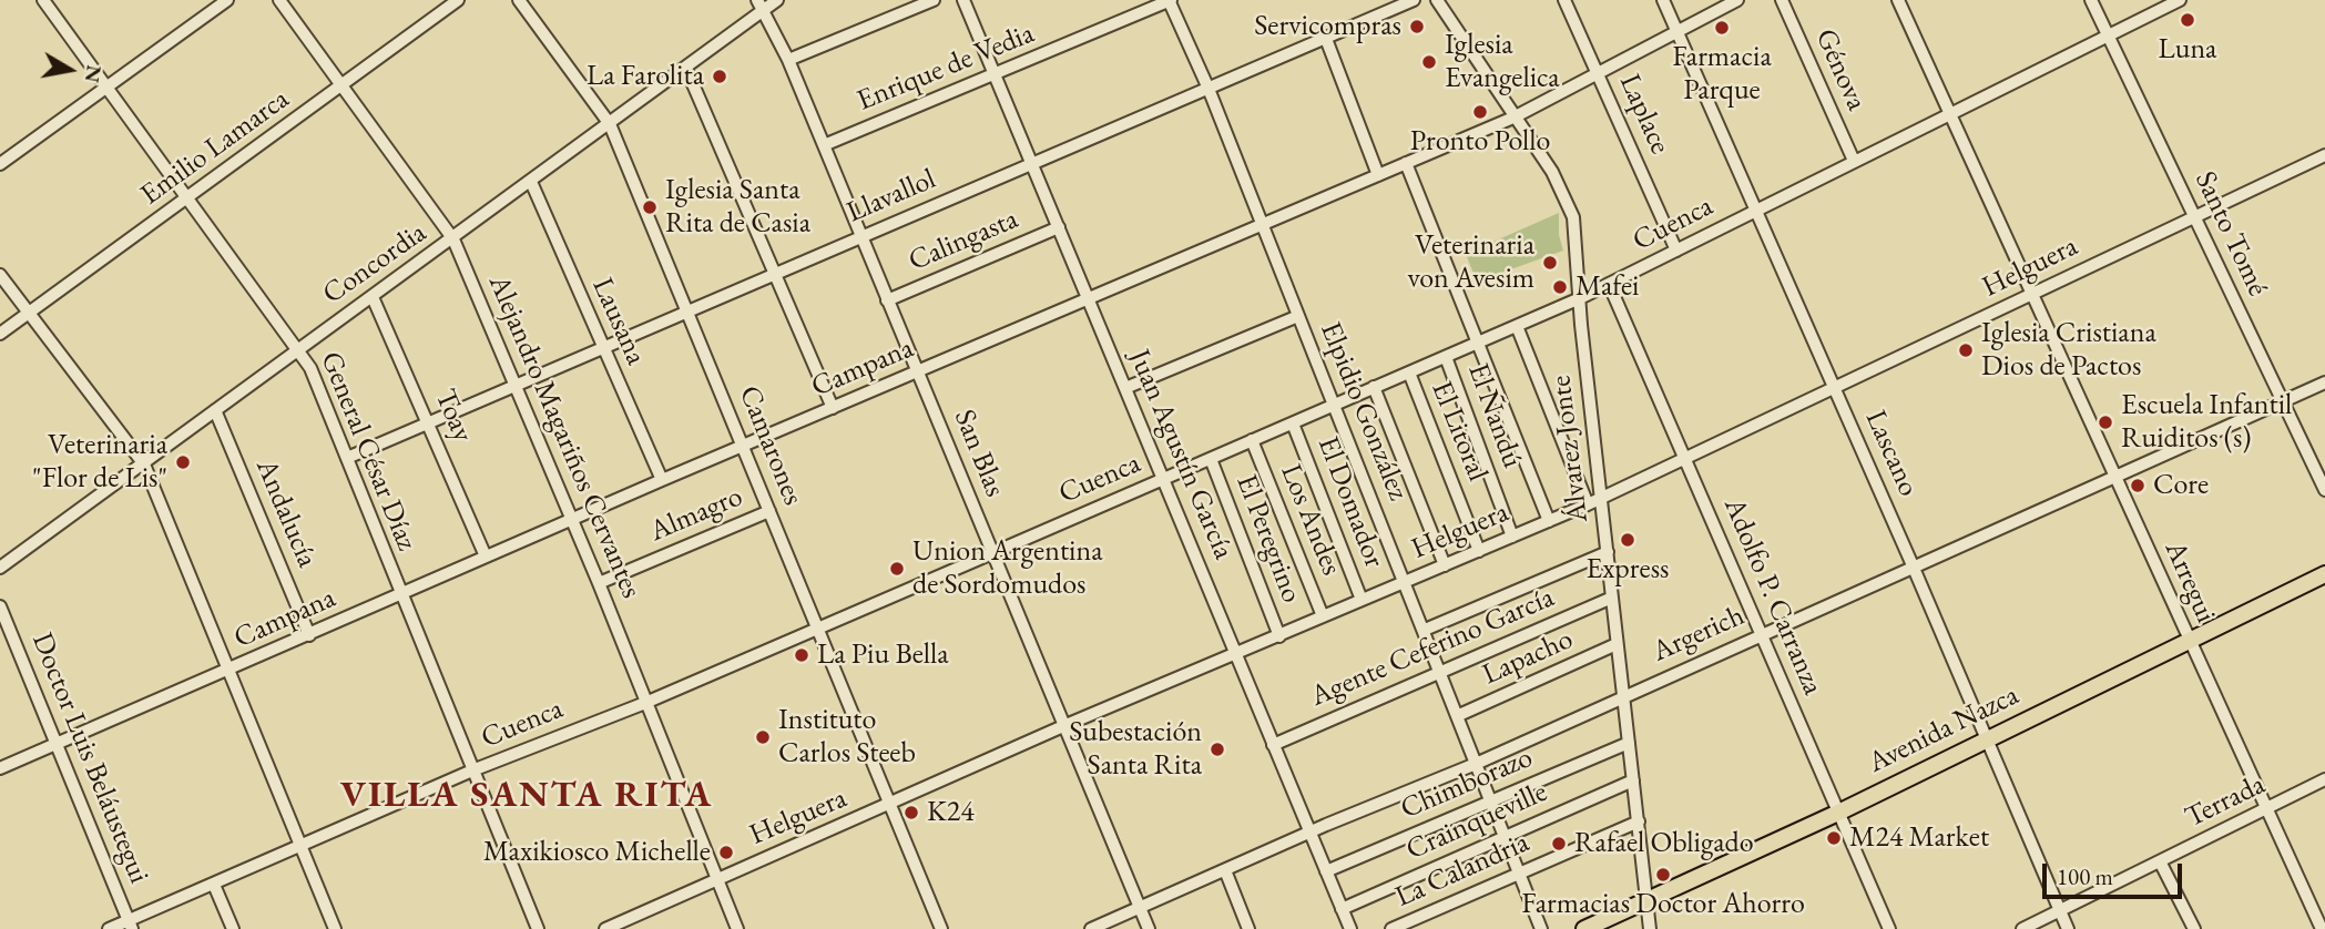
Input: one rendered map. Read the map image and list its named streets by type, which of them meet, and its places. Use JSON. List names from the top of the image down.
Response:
{
  "streets": {
    "main road": ["Avenida Nazca"],
    "street": [
      "Enrique de Vedia",
      "Génova",
      "Laplace",
      "Emilio Lamarca",
      "Llavallol",
      "Cuenca",
      "Santo Tomé",
      "Calingasta",
      "Concordia",
      "Helguera",
      "Lausana",
      "Campana",
      "Elpidio González",
      "Toay",
      "El Ñandú",
      "El Litoral",
      "Alejandro Magariños Cervantes",
      "Camarones",
      "Álvarez Jonte",
      "General César Díaz",
      "San Blas",
      "Lascano",
      "Juan Agustín García",
      "El Domador",
      "Andalucía",
      "Almagro",
      "Los Andes",
      "El Peregrino",
      "Arregui",
      "Adolfo P. Carranza",
      "Argerich",
      "Agente Ceferino García",
      "Lapacho",
      "Doctor Luis Beláustegui",
      "Chimborazo",
      "Terrada",
      "Crainqueville",
      "La Calandria"
    ]
  },
  "crossings": [
    ["Enrique de Vedia", "Elpidio González"],
    ["Enrique de Vedia", "San Blas"],
    ["Enrique de Vedia", "Juan Agustín García"],
    ["Génova", "Cuenca"],
    ["Laplace", "Cuenca"],
    ["Laplace", "Campana"],
    ["Emilio Lamarca", "Alejandro Magariños Cervantes"],
    ["Emilio Lamarca", "General César Díaz"],
    ["Llavallol", "Lausana"],
    ["Llavallol", "Elpidio González"],
    ["Llavallol", "Toay"],
    ["Llavallol", "Alejandro Magariños Cervantes"],
    ["Llavallol", "Camarones"],
    ["Llavallol", "General César Díaz"],
    ["Llavallol", "San Blas"],
    ["Llavallol", "Juan Agustín García"],
    ["Cuenca", "Santo Tomé"],
    ["Cuenca", "Elpidio González"],
    ["Cuenca", "El Ñandú"],
    ["Cuenca", "El Litoral"],
    ["Cuenca", "Alejandro Magariños Cervantes"],
    ["Cuenca", "Camarones"],
    ["Cuenca", "Álvarez Jonte"],
    ["Cuenca", "General César Díaz"],
    ["Cuenca", "San Blas"],
    ["Cuenca", "Lascano"],
    ["Cuenca", "Juan Agustín García"],
    ["Cuenca", "El Domador"],
    ["Cuenca", "Los Andes"],
    ["Cuenca", "El Peregrino"],
    ["Cuenca", "Arregui"],
    ["Cuenca", "Adolfo P. Carranza"],
    ["Cuenca", "Doctor Luis Beláustegui"],
    ["Santo Tomé", "Helguera"],
    ["Santo Tomé", "Argerich"],
    ["Calingasta", "San Blas"],
    ["Calingasta", "Juan Agustín García"],
    ["Concordia", "Lausana"],
    ["Concordia", "Toay"],
    ["Concordia", "Alejandro Magariños Cervantes"],
    ["Concordia", "Camarones"],
    ["Concordia", "General César Díaz"],
    ["Concordia", "San Blas"],
    ["Concordia", "Andalucía"],
    ["Helguera", "Elpidio González"],
    ["Helguera", "El Ñandú"],
    ["Helguera", "El Litoral"],
    ["Helguera", "Alejandro Magariños Cervantes"],
    ["Helguera", "Camarones"],
    ["Helguera", "Álvarez Jonte"],
    ["Helguera", "San Blas"],
    ["Helguera", "Lascano"],
    ["Helguera", "Juan Agustín García"],
    ["Helguera", "El Domador"],
    ["Helguera", "Los Andes"],
    ["Helguera", "El Peregrino"],
    ["Helguera", "Arregui"],
    ["Helguera", "Adolfo P. Carranza"],
    ["Lausana", "Campana"],
    ["Campana", "Elpidio González"],
    ["Campana", "Toay"],
    ["Campana", "Alejandro Magariños Cervantes"],
    ["Campana", "Camarones"],
    ["Campana", "Álvarez Jonte"],
    ["Campana", "General César Díaz"],
    ["Campana", "San Blas"],
    ["Campana", "Lascano"],
    ["Campana", "Juan Agustín García"],
    ["Campana", "Andalucía"],
    ["Campana", "Doctor Luis Beláustegui"],
    ["Elpidio González", "Argerich"],
    ["Elpidio González", "Agente Ceferino García"],
    ["Elpidio González", "Lapacho"],
    ["Elpidio González", "Chimborazo"],
    ["Elpidio González", "Crainqueville"],
    ["Elpidio González", "La Calandria"],
    ["Alejandro Magariños Cervantes", "Almagro"],
    ["Camarones", "Almagro"],
    ["Álvarez Jonte", "Argerich"],
    ["Álvarez Jonte", "Agente Ceferino García"],
    ["Álvarez Jonte", "Lapacho"],
    ["Álvarez Jonte", "Avenida Nazca"],
    ["Álvarez Jonte", "Chimborazo"],
    ["Álvarez Jonte", "Crainqueville"],
    ["Álvarez Jonte", "La Calandria"],
    ["San Blas", "Argerich"],
    ["Lascano", "Argerich"],
    ["Lascano", "Avenida Nazca"],
    ["Lascano", "Terrada"],
    ["Juan Agustín García", "Argerich"],
    ["Juan Agustín García", "Agente Ceferino García"],
    ["Juan Agustín García", "Chimborazo"],
    ["Juan Agustín García", "Crainqueville"],
    ["Arregui", "Argerich"],
    ["Arregui", "Avenida Nazca"],
    ["Arregui", "Terrada"],
    ["Adolfo P. Carranza", "Argerich"],
    ["Adolfo P. Carranza", "Avenida Nazca"]
  ],
  "districts": ["VILLA SANTA RITA"],
  "places": [
    "Luna",
    "Servicompras",
    "Farmacia Parque",
    "Iglesia Evangelica",
    "La Farolita",
    "Pronto Pollo",
    "Iglesia Santa Rita de Casia",
    "Veterinaria von Avesim",
    "Mafei",
    "Iglesia Cristiana Dios de Pactos",
    "Escuela Infantil Ruiditos (s)",
    "Veterinaria \"Flor de Lis\"",
    "Core",
    "Express",
    "Union Argentina de Sordomudos",
    "La Piu Bella",
    "Instituto Carlos Steeb",
    "Subestación Santa Rita",
    "K24",
    "M24 Market",
    "Rafael Obligado",
    "Maxikiosco Michelle",
    "Farmacias Doctor Ahorro"
  ],
  "scale_bar": "100 m",
  "north": "right"
}
